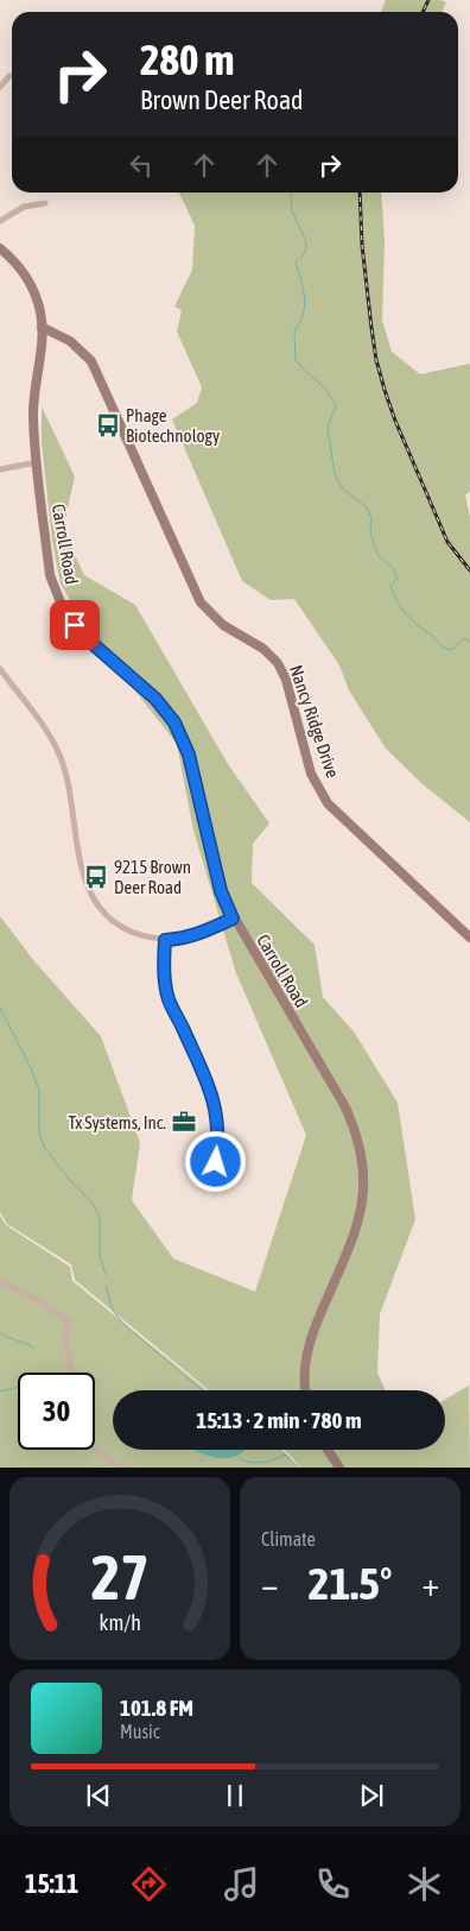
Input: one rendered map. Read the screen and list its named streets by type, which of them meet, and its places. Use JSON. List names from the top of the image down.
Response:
{
  "streets": {
    "main road": ["Carroll Road", "Nancy Ridge Drive"]
  },
  "crossings": [
    ["Carroll Road", "Nancy Ridge Drive"]
  ],
  "places": {
    "bus stop": ["Phage Biotechnology", "9215 Brown Deer Road"],
    "office": ["Tx Systems, Inc."]
  },
  "page": {
    "turn": ["280 m", "Brown Deer Road"],
    "limit": "30",
    "trip": "15:13 · 2 min · 780 m",
    "tile": "Climate",
    "heat": ["−", "21.5°", "+"],
    "song": ["101.8 FM", "Music"],
    "tabs": "15:11",
    "gauge": ["27", "km/h"]
  }
}
